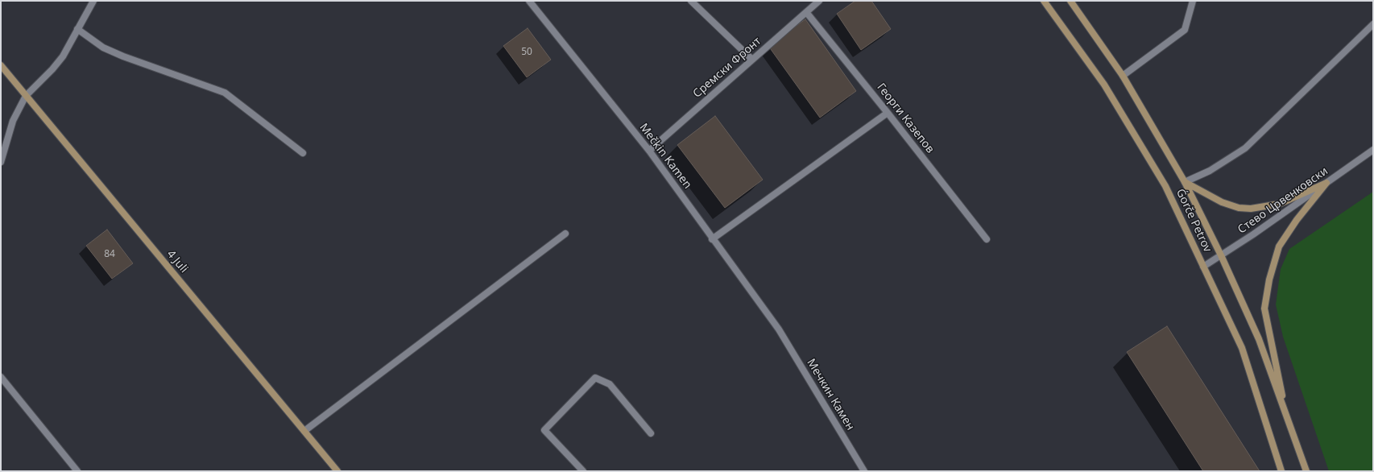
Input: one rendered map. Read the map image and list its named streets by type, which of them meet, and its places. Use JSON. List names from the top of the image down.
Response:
{
  "streets": {
    "street": [
      "Сремски Фронт",
      "Георги Казепов",
      "Mečkin Kamen",
      "Стево Црвенковски",
      "Ǵorče Petrov",
      "4 Juli",
      "Мечкин Камен"
    ]
  },
  "crossings": [
    ["Сремски Фронт", "Георги Казепов"],
    ["Сремски Фронт", "Mečkin Kamen"],
    ["Mečkin Kamen", "Мечкин Камен"],
    ["Стево Црвенковски", "Ǵorče Petrov"]
  ],
  "house_numbers": ["50", "84"]
}
